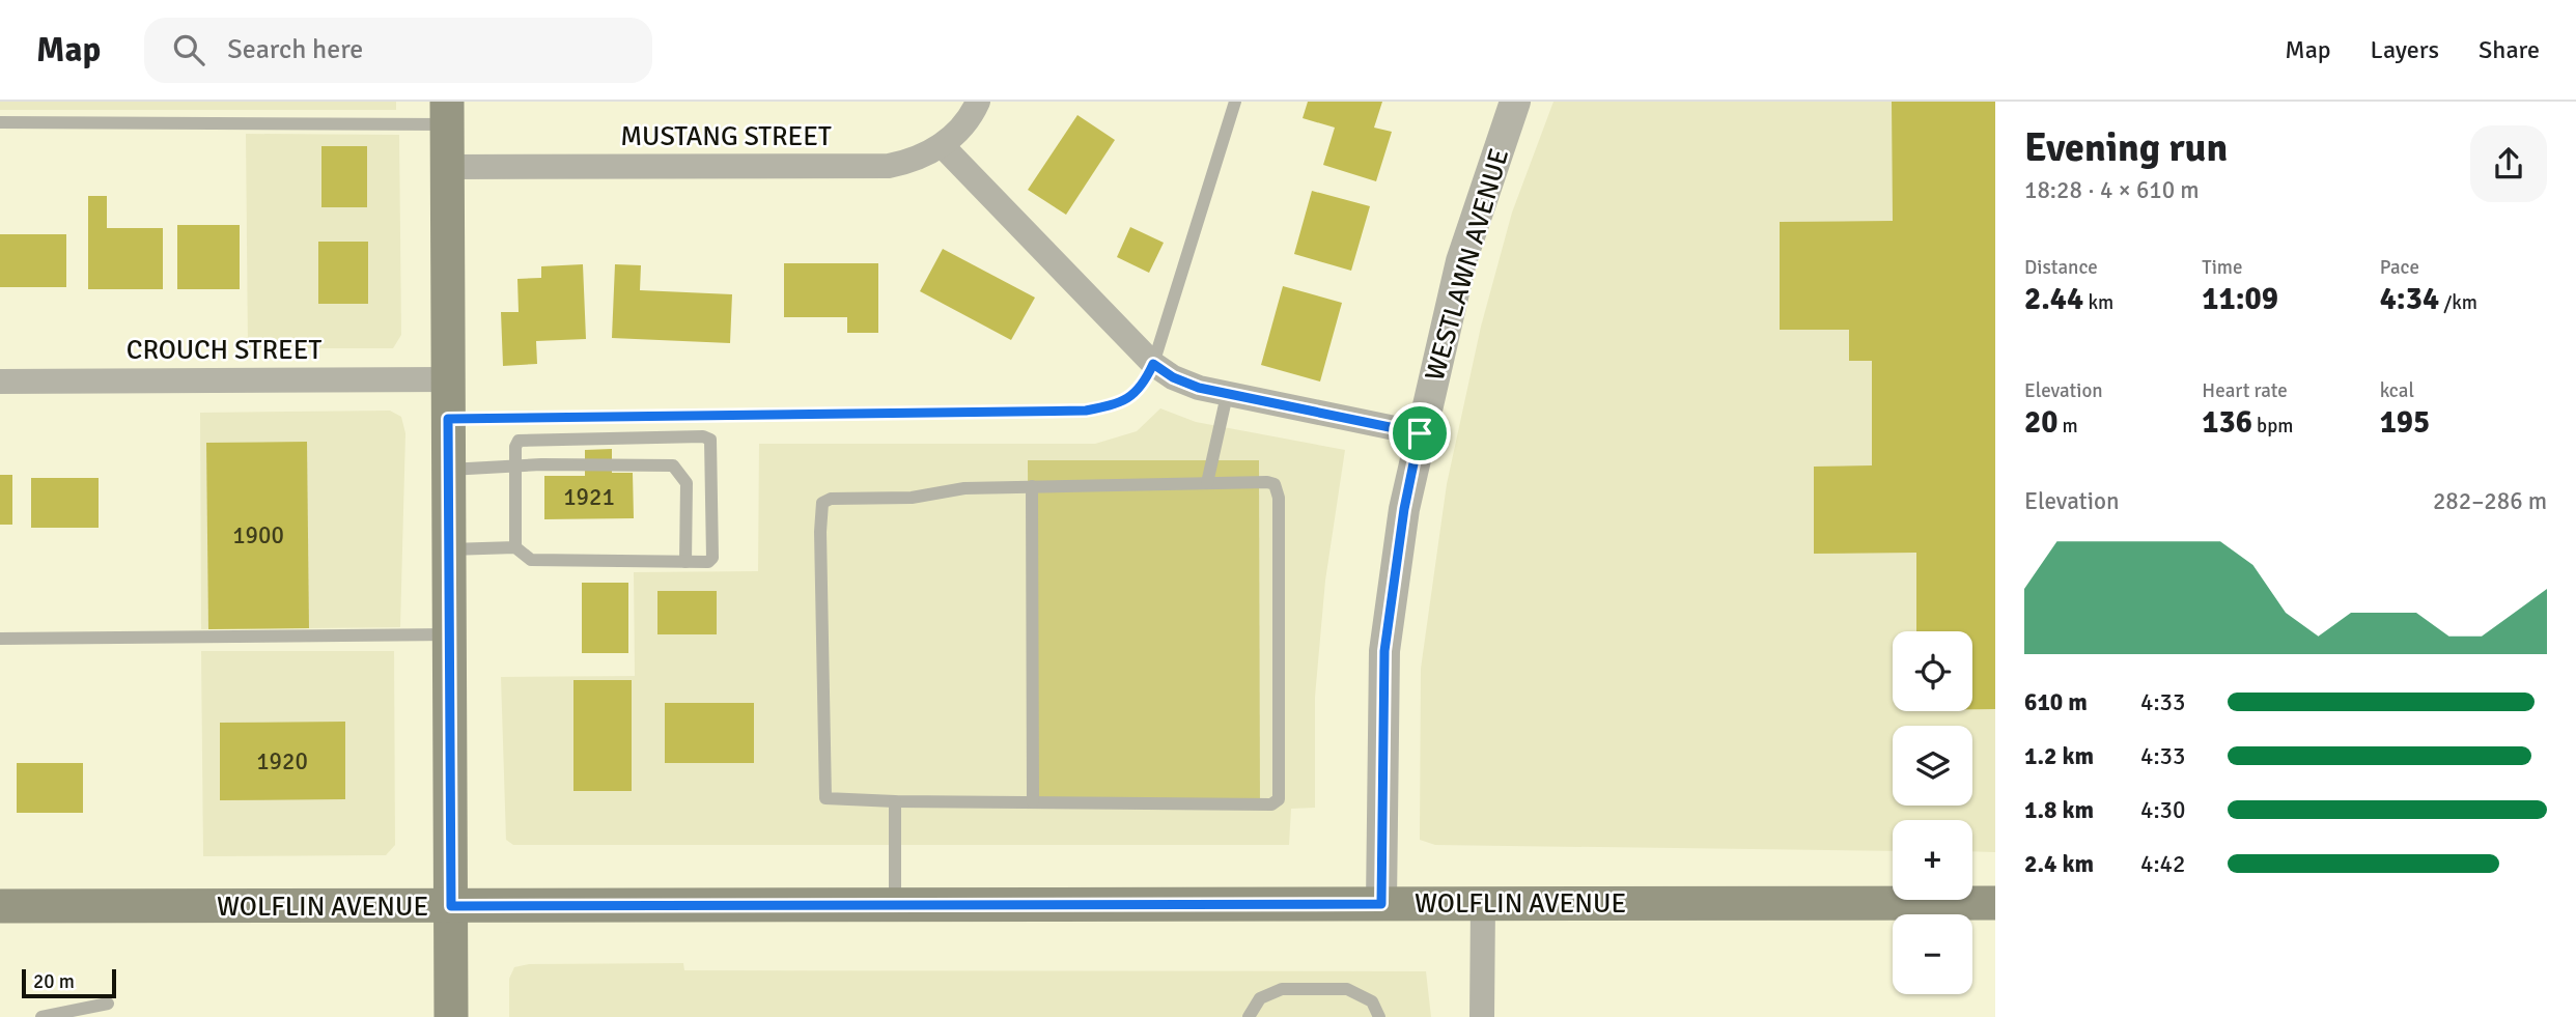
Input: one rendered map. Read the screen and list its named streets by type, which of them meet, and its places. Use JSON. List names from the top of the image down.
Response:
{
  "streets": {
    "main road": ["WOLFLIN AVENUE"],
    "street": ["MUSTANG STREET", "WESTLAWN AVENUE", "CROUCH STREET"]
  },
  "crossings": [
    ["WESTLAWN AVENUE", "WOLFLIN AVENUE"]
  ],
  "house_numbers": ["1921", "1900", "1920"],
  "scale_bar": "20 m",
  "page": {
    "header": "Map",
    "search": "Search here",
    "nav": ["Map", "Layers", "Share"],
    "heading": ["Evening run", "18:28 · 4 × 610 m"],
    "stats": [
      ["Distance", "2.44 km"],
      ["Time", "11:09"],
      ["Pace", "4:34 /km"],
      ["Elevation", "20 m"],
      ["Heart rate", "136 bpm"],
      ["kcal", "195"]
    ],
    "chart": ["Elevation", "282–286 m"],
    "map_buttons": ["+", "−"],
    "list": [
      {
        "name": "610 m",
        "note": "4:33"
      },
      {
        "name": "1.2 km",
        "note": "4:33"
      },
      {
        "name": "1.8 km",
        "note": "4:30"
      },
      {
        "name": "2.4 km",
        "note": "4:42"
      }
    ],
    "scale": "20 m"
  }
}
